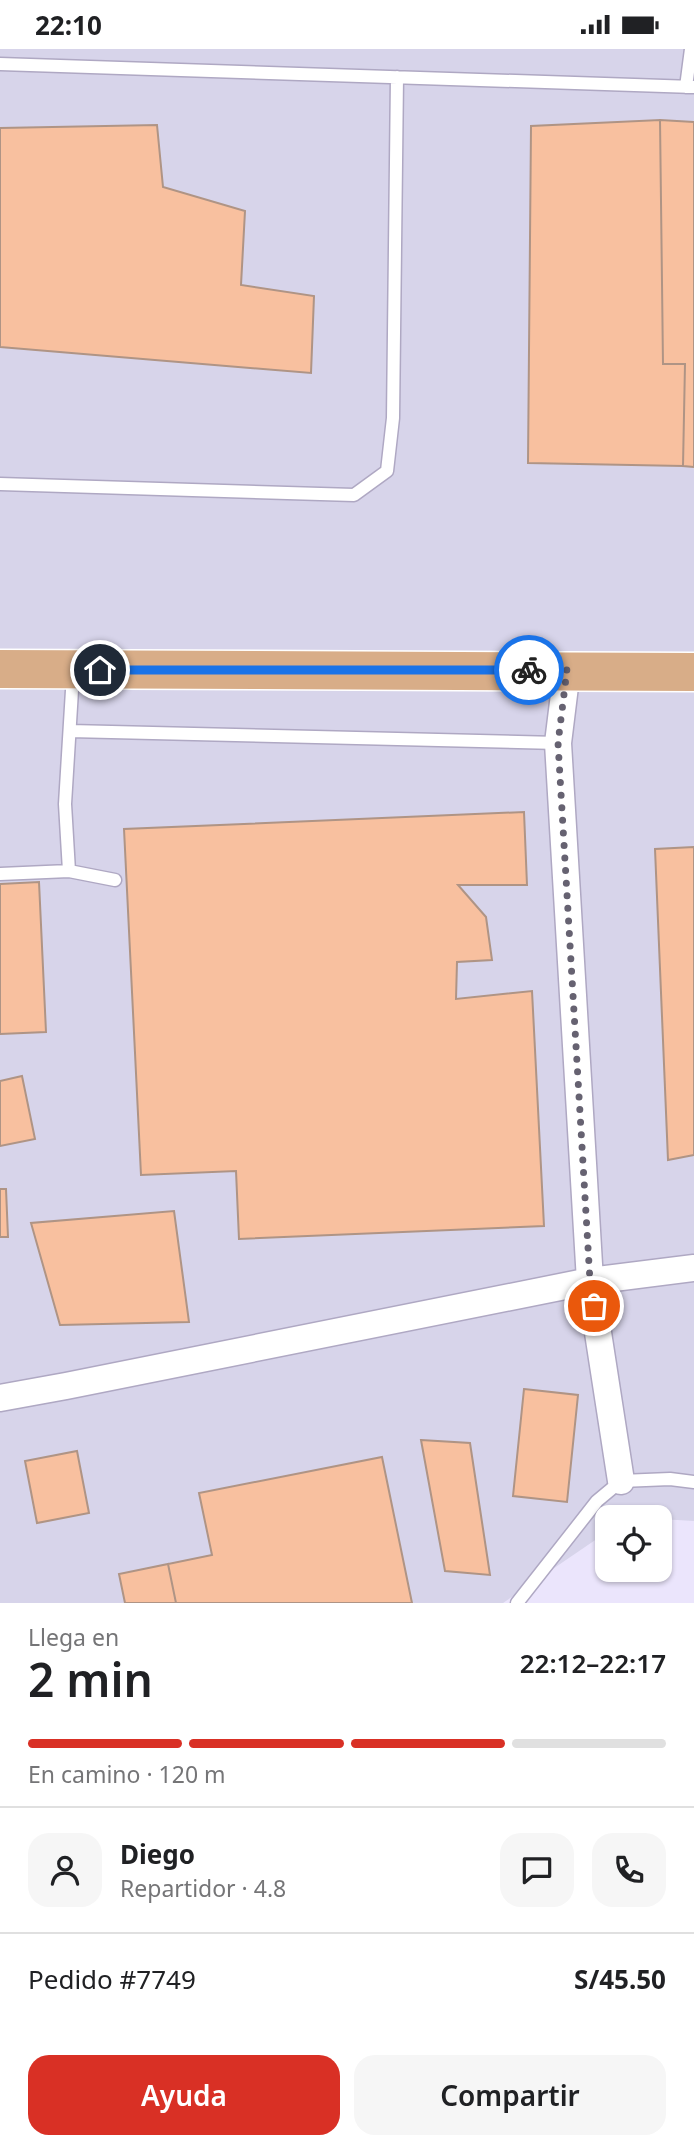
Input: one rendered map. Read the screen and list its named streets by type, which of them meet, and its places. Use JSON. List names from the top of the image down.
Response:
{
  "page": {
    "status": "22:10",
    "heading": ["2 min", "Llega en", "22:12–22:17"],
    "panel": [
      "Diego",
      "Repartidor · 4.8",
      "Pedido #7749",
      "S/45.50"
    ],
    "bar": "En camino · 120 m",
    "buttons": ["Ayuda", "Compartir"]
  }
}
